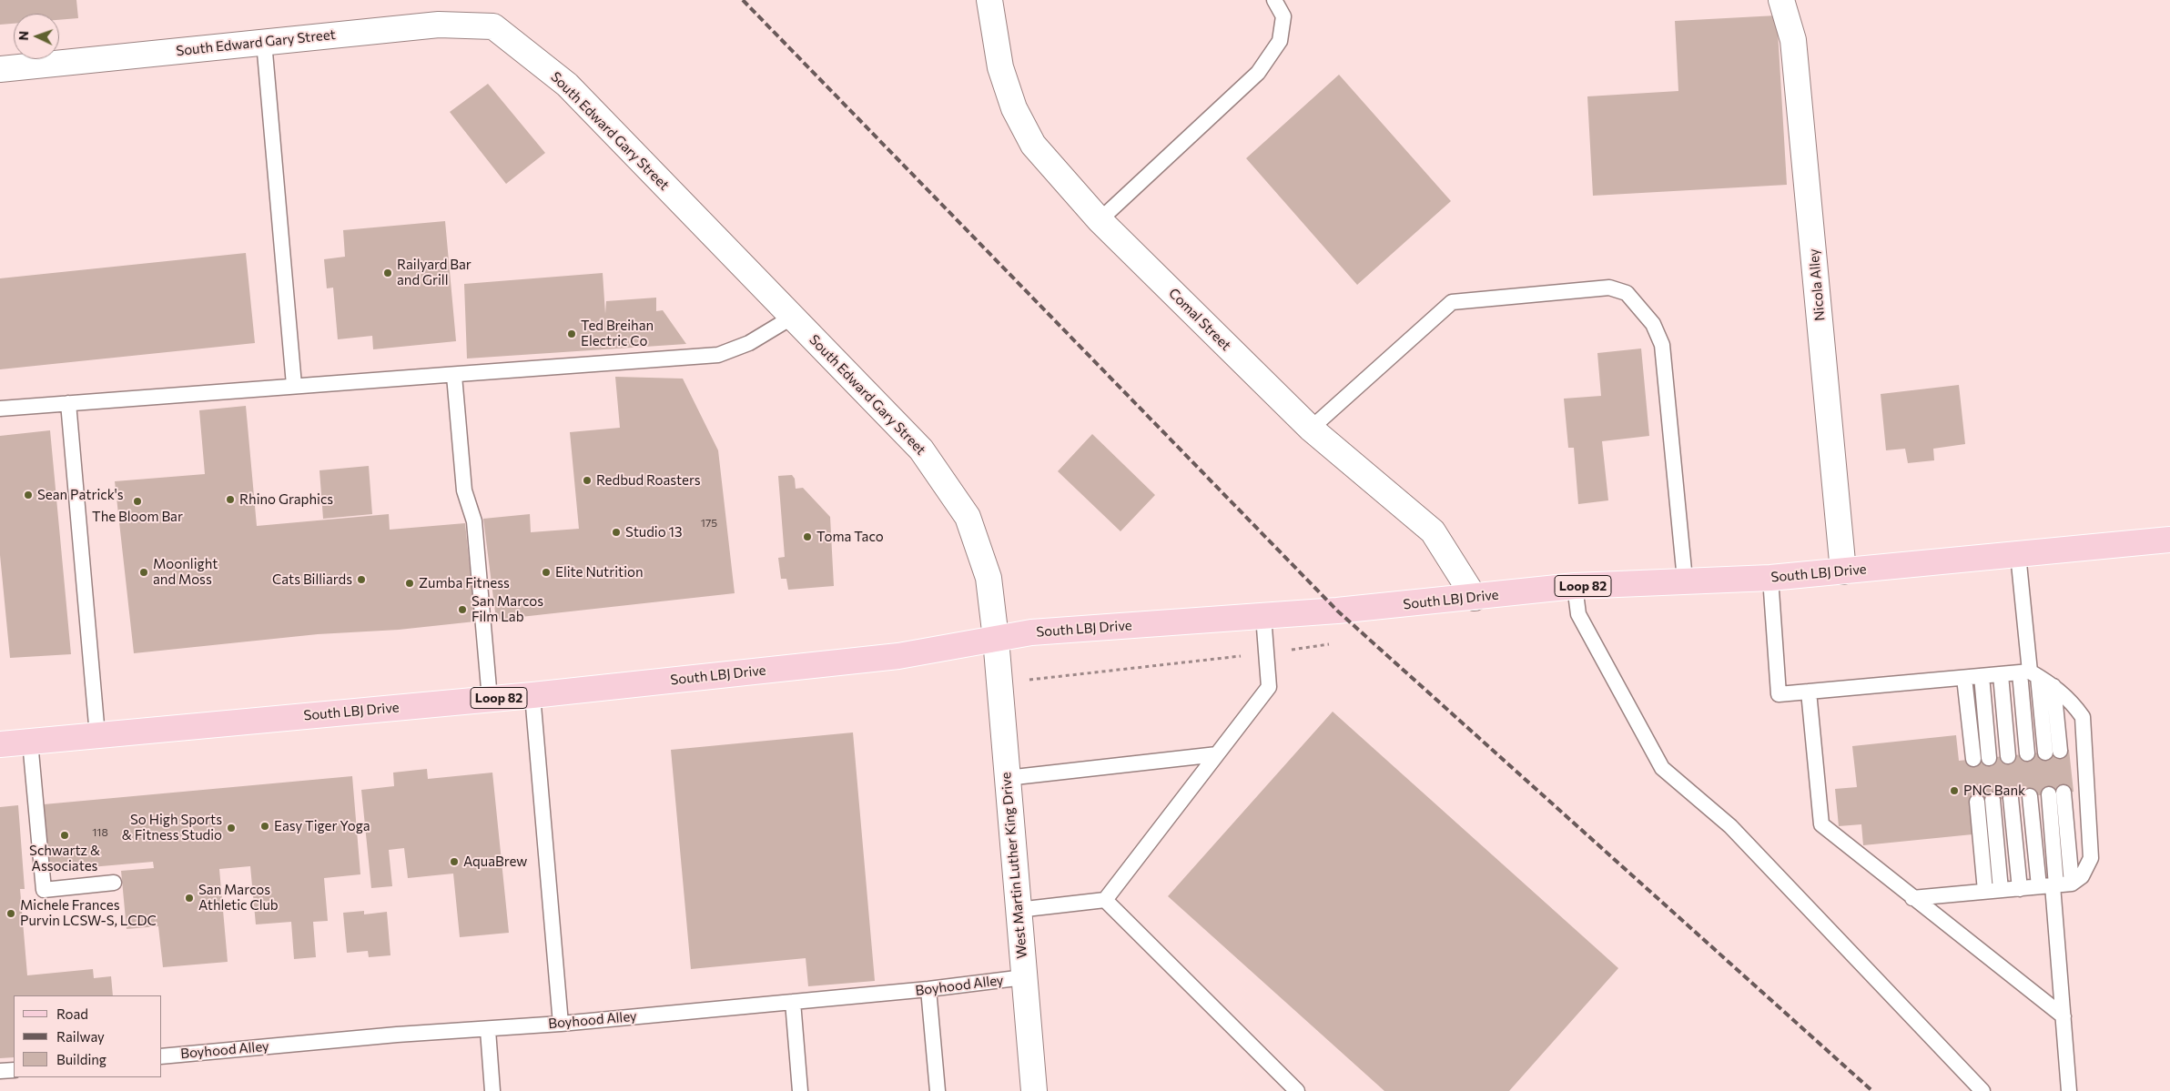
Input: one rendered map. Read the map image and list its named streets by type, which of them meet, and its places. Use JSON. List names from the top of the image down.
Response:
{
  "streets": {
    "main road": ["South LBJ Drive", "Loop 82"],
    "street": [
      "South Edward Gary Street",
      "Nicola Alley",
      "Comal Street",
      "West Martin Luther King Drive"
    ],
    "lane": ["Boyhood Alley"]
  },
  "crossings": [
    ["South Edward Gary Street", "South LBJ Drive"],
    ["South Edward Gary Street", "West Martin Luther King Drive"],
    ["Nicola Alley", "South LBJ Drive"],
    ["Comal Street", "South LBJ Drive"],
    ["South LBJ Drive", "West Martin Luther King Drive"],
    ["West Martin Luther King Drive", "Boyhood Alley"]
  ],
  "places": [
    "Railyard Bar and Grill",
    "Ted Breihan Electric Co",
    "Redbud Roasters",
    "Sean Patrick's",
    "Rhino Graphics",
    "The Bloom Bar",
    "Studio 13",
    "Toma Taco",
    "Moonlight and Moss",
    "Elite Nutrition",
    "Cats Billiards",
    "Zumba Fitness",
    "San Marcos Film Lab",
    "PNC Bank",
    "Easy Tiger Yoga",
    "So High Sports & Fitness Studio",
    "Schwartz & Associates",
    "AquaBrew",
    "San Marcos Athletic Club",
    "Michele Frances Purvin LCSW-S, LCDC"
  ],
  "house_numbers": ["175", "118"],
  "legend": ["Road", "Railway", "Building"],
  "north": "left"
}
